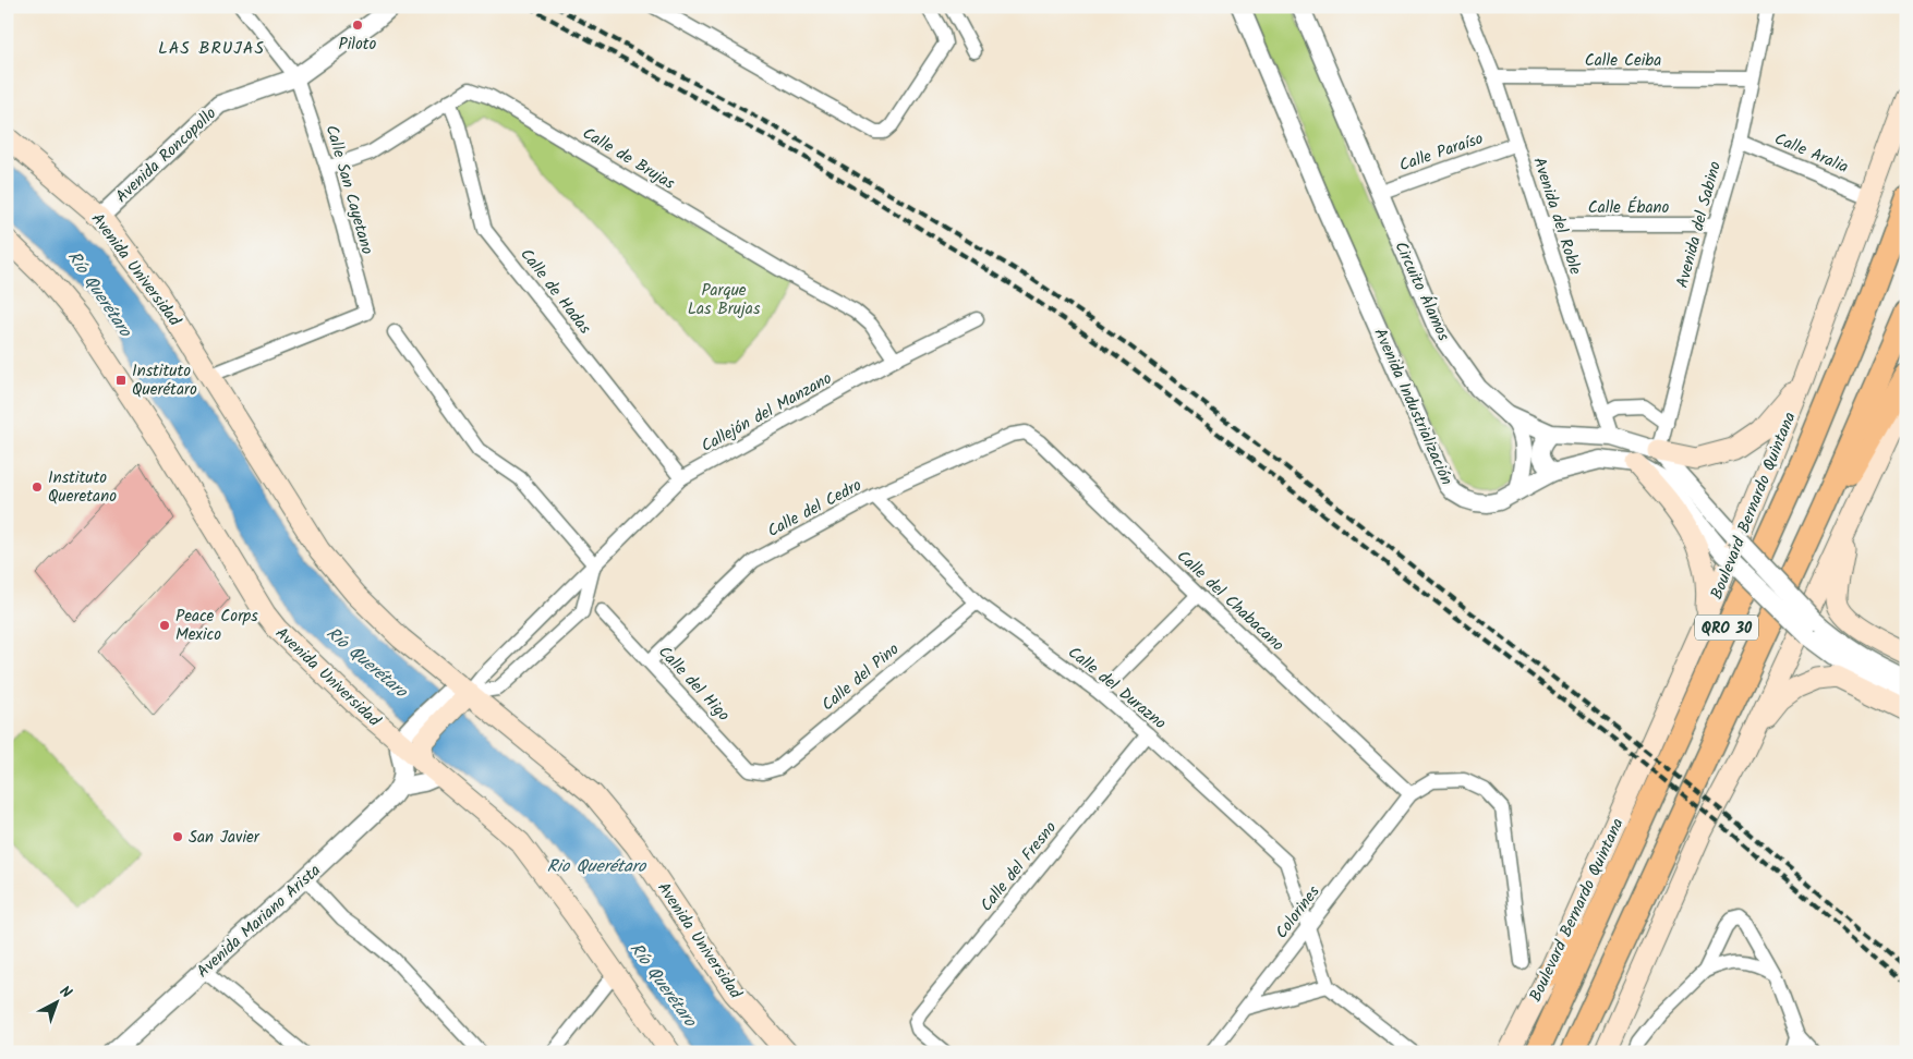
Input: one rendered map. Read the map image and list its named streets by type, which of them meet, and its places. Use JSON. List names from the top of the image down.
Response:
{
  "streets": {
    "highway": ["Boulevard Bernardo Quintana", "QRO 30"],
    "main road": ["Avenida Universidad"],
    "street": [
      "Calle Ceiba",
      "Calle Paraíso",
      "Calle Aralia",
      "Avenida Roncopollo",
      "Calle de Brujas",
      "Calle San Cayetano",
      "Calle Ébano",
      "Avenida del Roble",
      "Avenida del Sabino",
      "Calle de Hadas",
      "Circuito Álamos",
      "Avenida Industrialización",
      "Callejón del Manzano",
      "Calle del Cedro",
      "Calle del Chabacano",
      "Calle del Pino",
      "Calle del Higo",
      "Calle del Durazno",
      "Calle del Fresno",
      "Colorines",
      "Avenida Mariano Arista"
    ]
  },
  "crossings": [
    ["Calle Ceiba", "Avenida del Roble"],
    ["Calle Ceiba", "Avenida del Sabino"],
    ["Calle Paraíso", "Avenida del Roble"],
    ["Calle Paraíso", "Circuito Álamos"],
    ["Calle Aralia", "Avenida del Sabino"],
    ["Calle Aralia", "Boulevard Bernardo Quintana"],
    ["Avenida Roncopollo", "Calle San Cayetano"],
    ["Avenida Roncopollo", "Avenida Universidad"],
    ["Calle de Brujas", "Calle San Cayetano"],
    ["Calle de Brujas", "Calle de Hadas"],
    ["Calle de Brujas", "Callejón del Manzano"],
    ["Calle San Cayetano", "Avenida Universidad"],
    ["Calle Ébano", "Avenida del Roble"],
    ["Calle Ébano", "Avenida del Sabino"],
    ["Avenida del Roble", "Circuito Álamos"],
    ["Avenida del Sabino", "Circuito Álamos"],
    ["Avenida Universidad", "Callejón del Manzano"],
    ["Calle de Hadas", "Callejón del Manzano"],
    ["Calle del Cedro", "Calle del Chabacano"],
    ["Calle del Cedro", "Calle del Higo"],
    ["Calle del Cedro", "Calle del Durazno"],
    ["Calle del Chabacano", "Colorines"],
    ["Calle del Pino", "Calle del Higo"],
    ["Calle del Pino", "Calle del Durazno"],
    ["Calle del Durazno", "Calle del Fresno"],
    ["Calle del Durazno", "Colorines"]
  ],
  "districts": ["LAS BRUJAS"],
  "water": ["Río Querétaro", "Rio Querétaro"],
  "parks": ["Parque Las Brujas"],
  "places": {
    "other": [
      "Piloto",
      "Instituto Queretano",
      "Peace Corps Mexico",
      "San Javier"
    ],
    "transit": ["Instituto Querétaro"]
  },
  "north": "top right"
}
